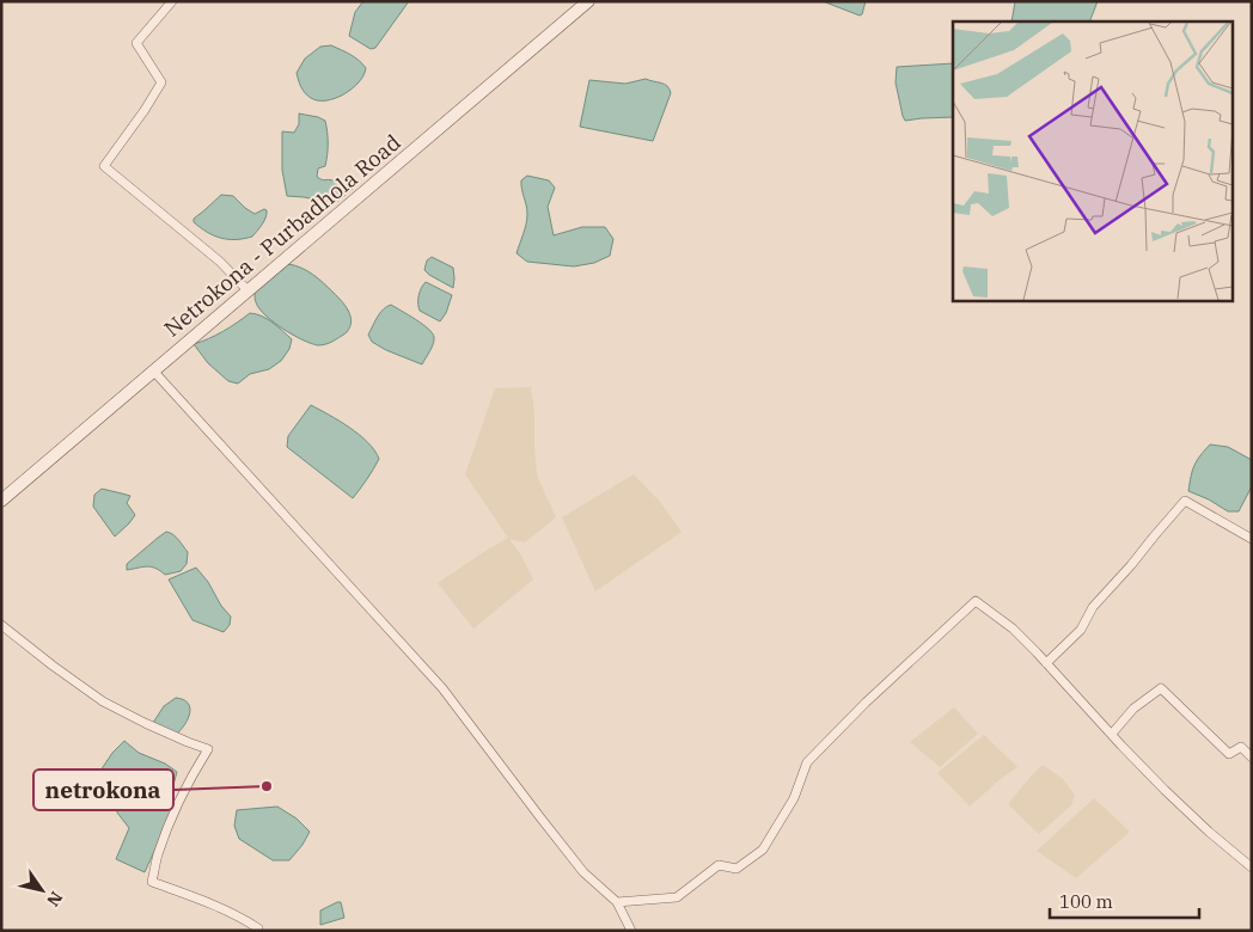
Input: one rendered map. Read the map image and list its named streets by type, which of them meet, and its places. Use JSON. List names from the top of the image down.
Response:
{
  "streets": {
    "main road": ["Netrokona - Purbadhola Road"]
  },
  "places": ["netrokona"],
  "scale_bar": "100 m",
  "north": "bottom right"
}
